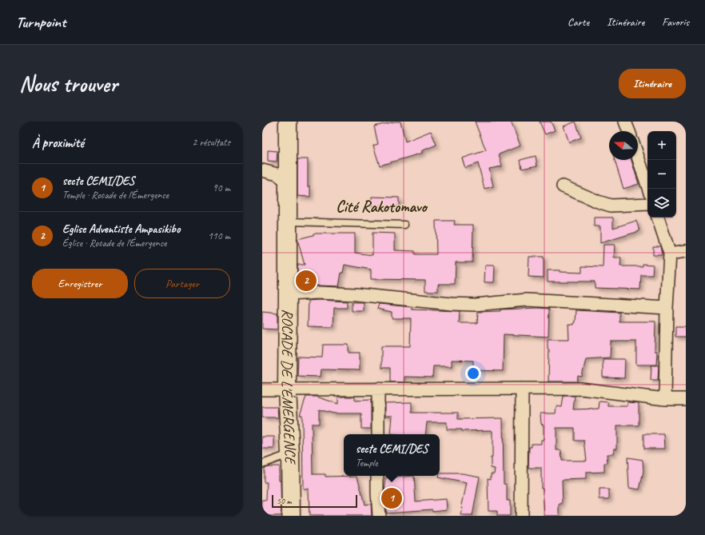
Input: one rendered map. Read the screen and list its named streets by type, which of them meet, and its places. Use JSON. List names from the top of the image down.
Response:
{
  "streets": {
    "street": ["ROCADE DE L'ÉMERGENCE"]
  },
  "districts": ["Cité Rakotomavo"],
  "scale_bar": "50 m",
  "north": "left",
  "page": {
    "header": "Turnpoint",
    "nav": ["Carte", "Itinéraire", "Favoris"],
    "buttons": [
      "Itinéraire",
      ["Enregistrer", "Partager"]
    ],
    "title": "Nous trouver",
    "heading": ["À proximité", "2 résultats"],
    "map_buttons": ["+", "−"],
    "list": [
      {
        "mark": "1",
        "name": "secte CEMI/DES",
        "note": "Temple · Rocade de l'Émergence",
        "value": "90 m"
      },
      {
        "mark": "2",
        "name": "Eglise Adventiste Ampasikibo",
        "note": "Église · Rocade de l'Émergence",
        "value": "110 m"
      }
    ],
    "pins": ["2", "1"],
    "popup": ["secte CEMI/DES", "Temple"],
    "scale": "50 m"
  }
}
